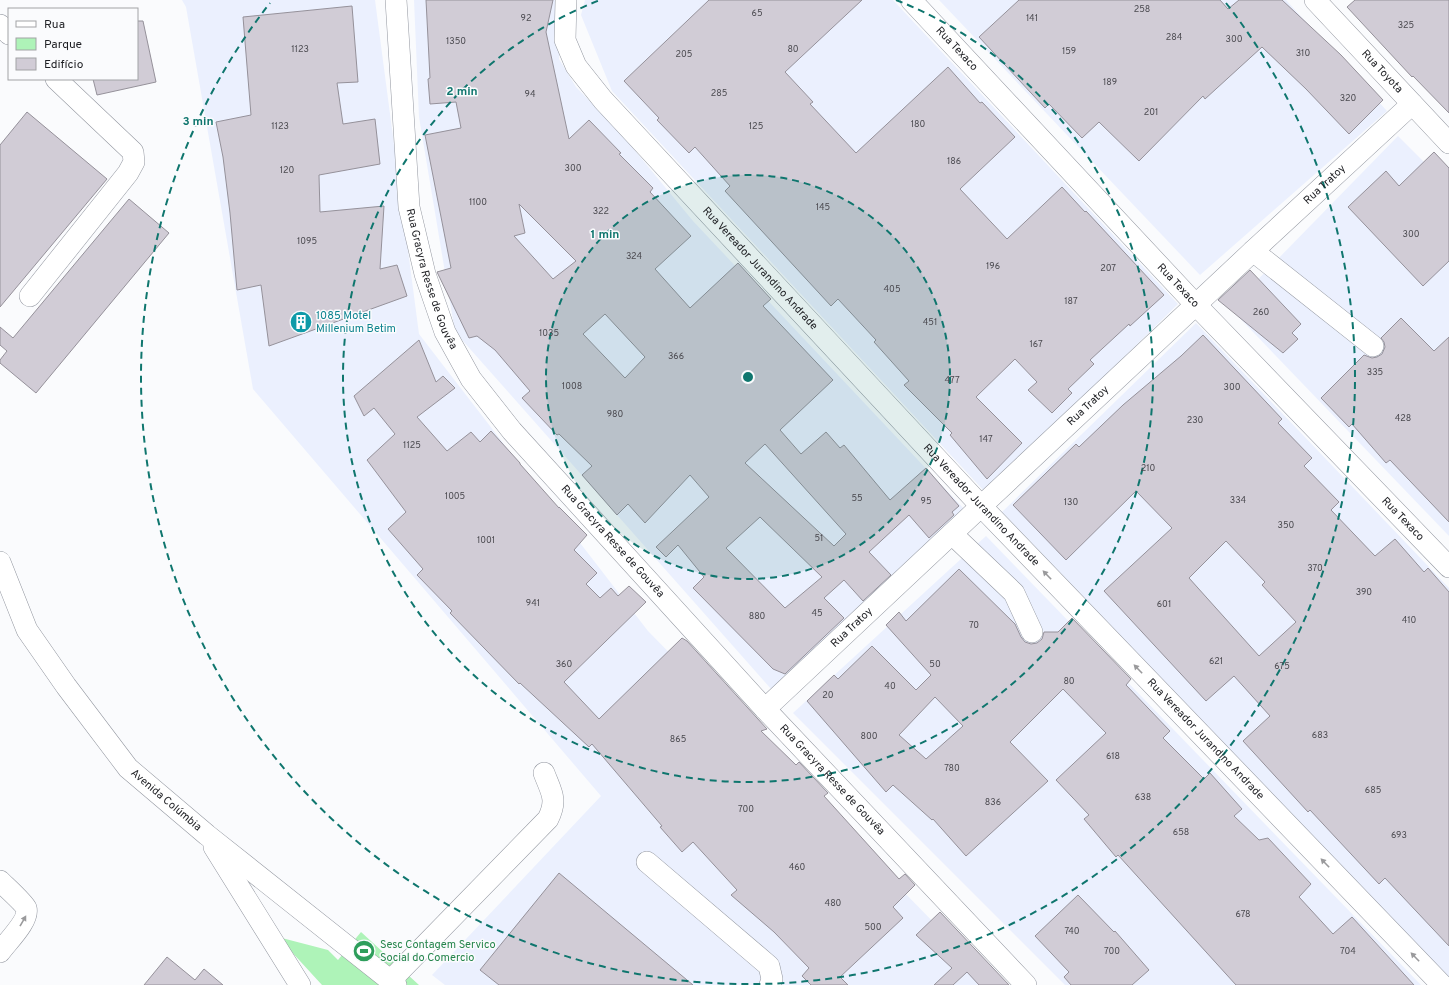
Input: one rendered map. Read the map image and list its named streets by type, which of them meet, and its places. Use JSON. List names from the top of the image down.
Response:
{
  "streets": {
    "street": [
      "Rua Texaco",
      "Rua Toyota",
      "Rua Tratoy",
      "Rua Vereador Jurandino Andrade",
      "Rua Gracyra Resse de Gouvêa",
      "Avenida Colúmbia"
    ]
  },
  "crossings": [
    ["Rua Texaco", "Rua Tratoy"],
    ["Rua Toyota", "Rua Tratoy"],
    ["Rua Tratoy", "Rua Vereador Jurandino Andrade"],
    ["Rua Tratoy", "Rua Gracyra Resse de Gouvêa"]
  ],
  "one_way": ["Rua Vereador Jurandino Andrade"],
  "places": {
    "building": ["1085 Motel Millenium Betim"],
    "sports": ["Sesc Contagem Servico Social do Comercio"]
  },
  "house_numbers": [
    "258",
    "65",
    "92",
    "141",
    "325",
    "284",
    "300",
    "1350",
    "1123",
    "80",
    "159",
    "310",
    "205",
    "189",
    "285",
    "94",
    "320",
    "201",
    "180",
    "1123",
    "125",
    "186",
    "300",
    "120",
    "1100",
    "145",
    "322",
    "300",
    "1095",
    "324",
    "196",
    "207",
    "405",
    "187",
    "260",
    "451",
    "1035",
    "167",
    "366",
    "335",
    "477",
    "1008",
    "300",
    "980",
    "428",
    "230",
    "147",
    "1125",
    "210",
    "1005",
    "55",
    "334",
    "95",
    "130",
    "350",
    "51",
    "1001",
    "370",
    "390",
    "941",
    "601",
    "45",
    "880",
    "410",
    "70",
    "621",
    "360",
    "50",
    "675",
    "80",
    "40",
    "20",
    "683",
    "800",
    "865",
    "618",
    "780",
    "685",
    "638",
    "836",
    "700",
    "658",
    "693",
    "460",
    "480",
    "678",
    "500",
    "740",
    "700",
    "704"
  ],
  "legend": ["Rua", "Parque", "Edifício"],
  "rings": ["2 min", "3 min", "1 min"]
}
